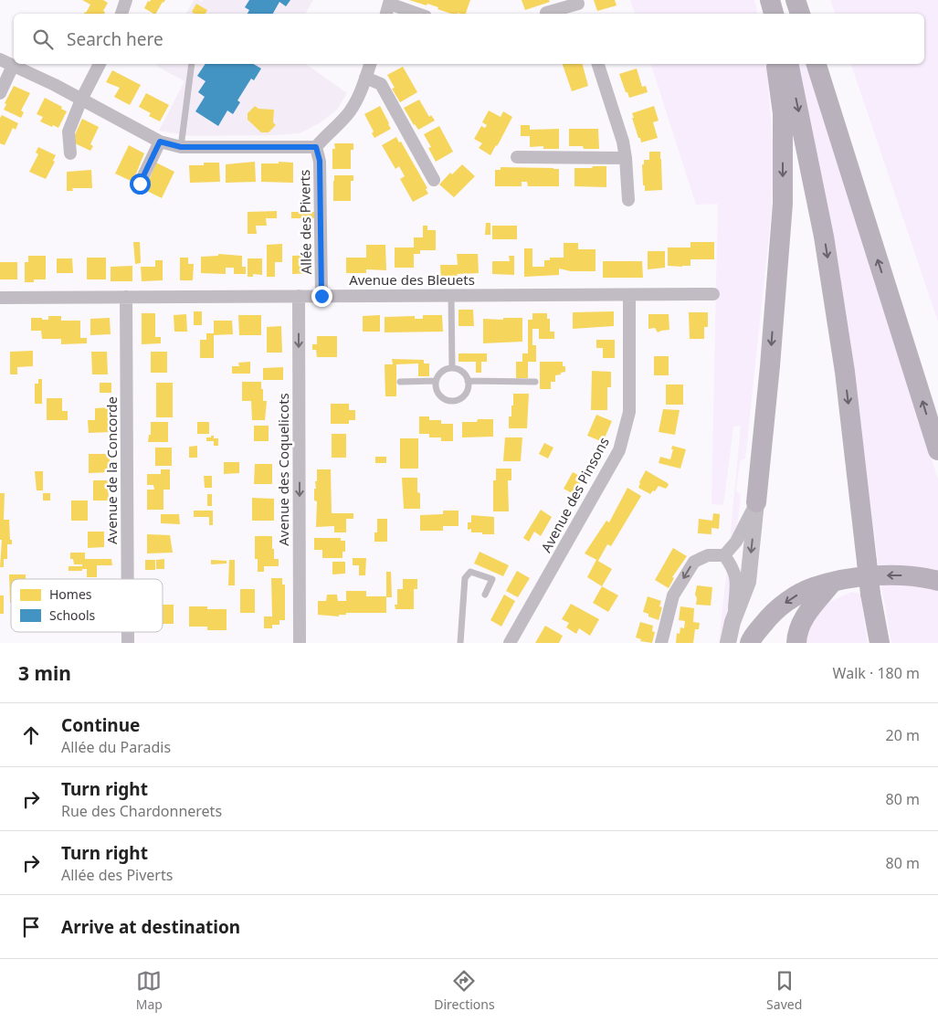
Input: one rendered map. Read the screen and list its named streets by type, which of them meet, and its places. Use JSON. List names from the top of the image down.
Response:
{
  "streets": {
    "street": [
      "Allée des Piverts",
      "Avenue des Bleuets",
      "Avenue des Coquelicots",
      "Avenue de la Concorde",
      "Avenue des Pinsons"
    ]
  },
  "crossings": [
    ["Allée des Piverts", "Avenue des Bleuets"],
    ["Avenue des Bleuets", "Avenue des Coquelicots"],
    ["Avenue des Bleuets", "Avenue de la Concorde"],
    ["Avenue des Bleuets", "Avenue des Pinsons"]
  ],
  "one_way": ["Avenue des Coquelicots"],
  "legend": ["Homes", "Schools"],
  "page": {
    "search": "Search here",
    "heading": ["3 min", "Walk · 180 m"],
    "list": [
      ["Continue", "Allée du Paradis", "20 m"],
      ["Turn right", "Rue des Chardonnerets", "80 m"],
      ["Turn right", "Allée des Piverts", "80 m"],
      "Arrive at destination"
    ],
    "nav": ["Map", "Directions", "Saved"]
  }
}
